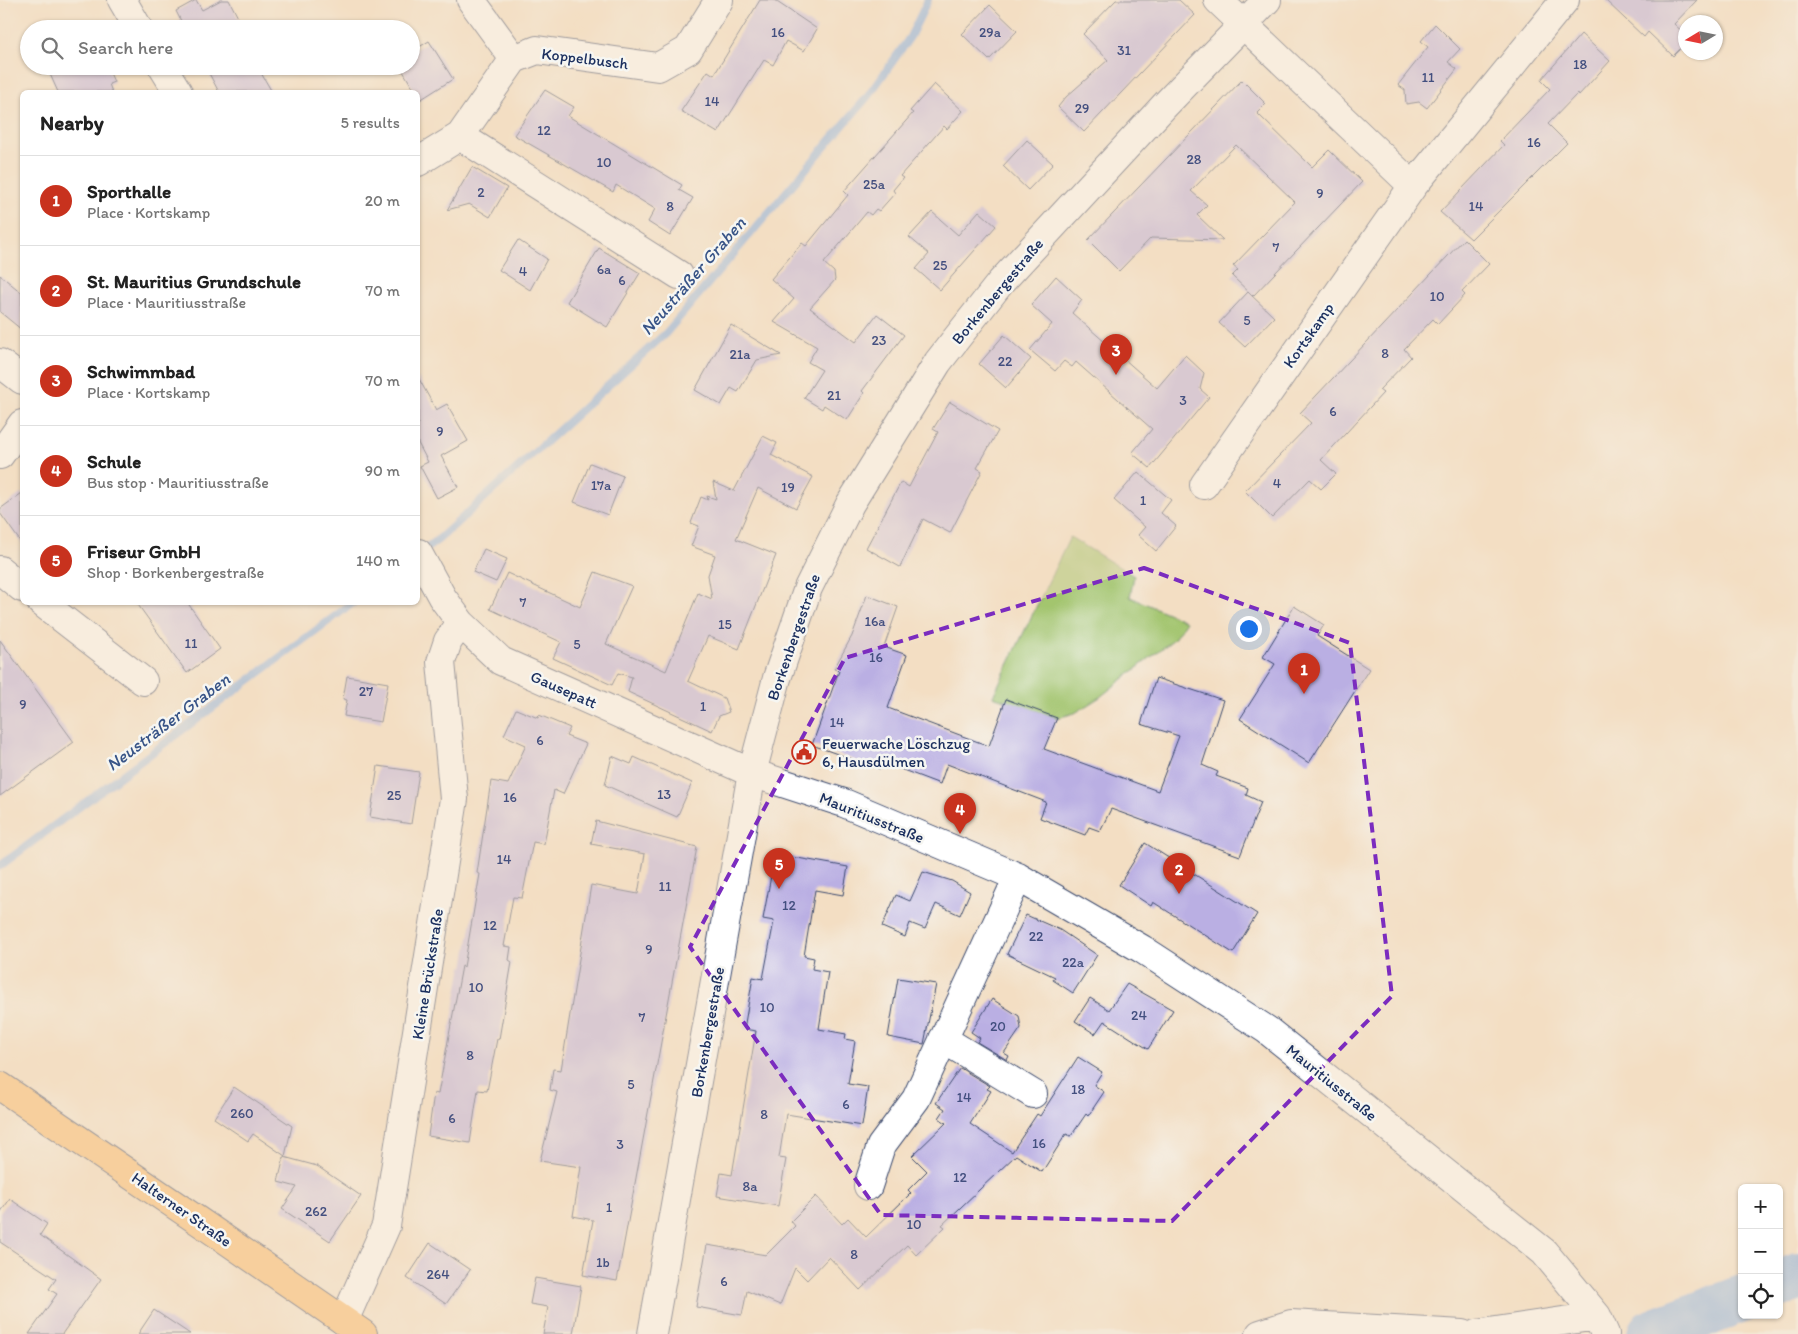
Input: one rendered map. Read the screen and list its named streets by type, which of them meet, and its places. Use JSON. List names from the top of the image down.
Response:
{
  "streets": {
    "main road": ["Halterner Straße"],
    "street": [
      "Koppelbusch",
      "Borkenbergestraße",
      "Kortskamp",
      "Gausepatt",
      "Mauritiusstraße",
      "Kleine Brückstraße"
    ]
  },
  "crossings": [
    ["Borkenbergestraße", "Gausepatt"],
    ["Borkenbergestraße", "Mauritiusstraße"],
    ["Gausepatt", "Mauritiusstraße"],
    ["Gausepatt", "Kleine Brückstraße"],
    ["Kleine Brückstraße", "Halterner Straße"]
  ],
  "water": ["Neusträßer Graben"],
  "places": {
    "public building": ["Feuerwache Löschzug 6, Hausdülmen"]
  },
  "house_numbers": [
    "16",
    "29a",
    "31",
    "18",
    "11",
    "14",
    "29",
    "12",
    "16",
    "28",
    "10",
    "25a",
    "2",
    "9",
    "8",
    "14",
    "7",
    "25",
    "6a",
    "4",
    "6",
    "10",
    "5",
    "23",
    "8",
    "21a",
    "22",
    "21",
    "3",
    "6",
    "9",
    "4",
    "17a",
    "19",
    "1",
    "7",
    "16a",
    "15",
    "11",
    "5",
    "16",
    "27",
    "9",
    "1",
    "14",
    "6",
    "13",
    "25",
    "16",
    "14",
    "11",
    "12",
    "12",
    "22",
    "9",
    "22a",
    "10",
    "10",
    "24",
    "7",
    "20",
    "8",
    "5",
    "18",
    "14",
    "6",
    "260",
    "8",
    "6",
    "16",
    "3",
    "12",
    "8a",
    "1",
    "262",
    "10",
    "8",
    "1b",
    "264",
    "6"
  ],
  "north": "left",
  "page": {
    "search": "Search here",
    "heading": ["Nearby", "5 results"],
    "list": [
      {
        "mark": "1",
        "name": "Sporthalle",
        "note": "Place · Kortskamp",
        "value": "20 m"
      },
      {
        "mark": "2",
        "name": "St. Mauritius Grundschule",
        "note": "Place · Mauritiusstraße",
        "value": "70 m"
      },
      {
        "mark": "3",
        "name": "Schwimmbad",
        "note": "Place · Kortskamp",
        "value": "70 m"
      },
      {
        "mark": "4",
        "name": "Schule",
        "note": "Bus stop · Mauritiusstraße",
        "value": "90 m"
      },
      {
        "mark": "5",
        "name": "Friseur GmbH",
        "note": "Shop · Borkenbergestraße",
        "value": "140 m"
      }
    ],
    "pins": [
      "3",
      "1",
      "4",
      "5",
      "2"
    ],
    "map_buttons": ["+", "−"]
  }
}
